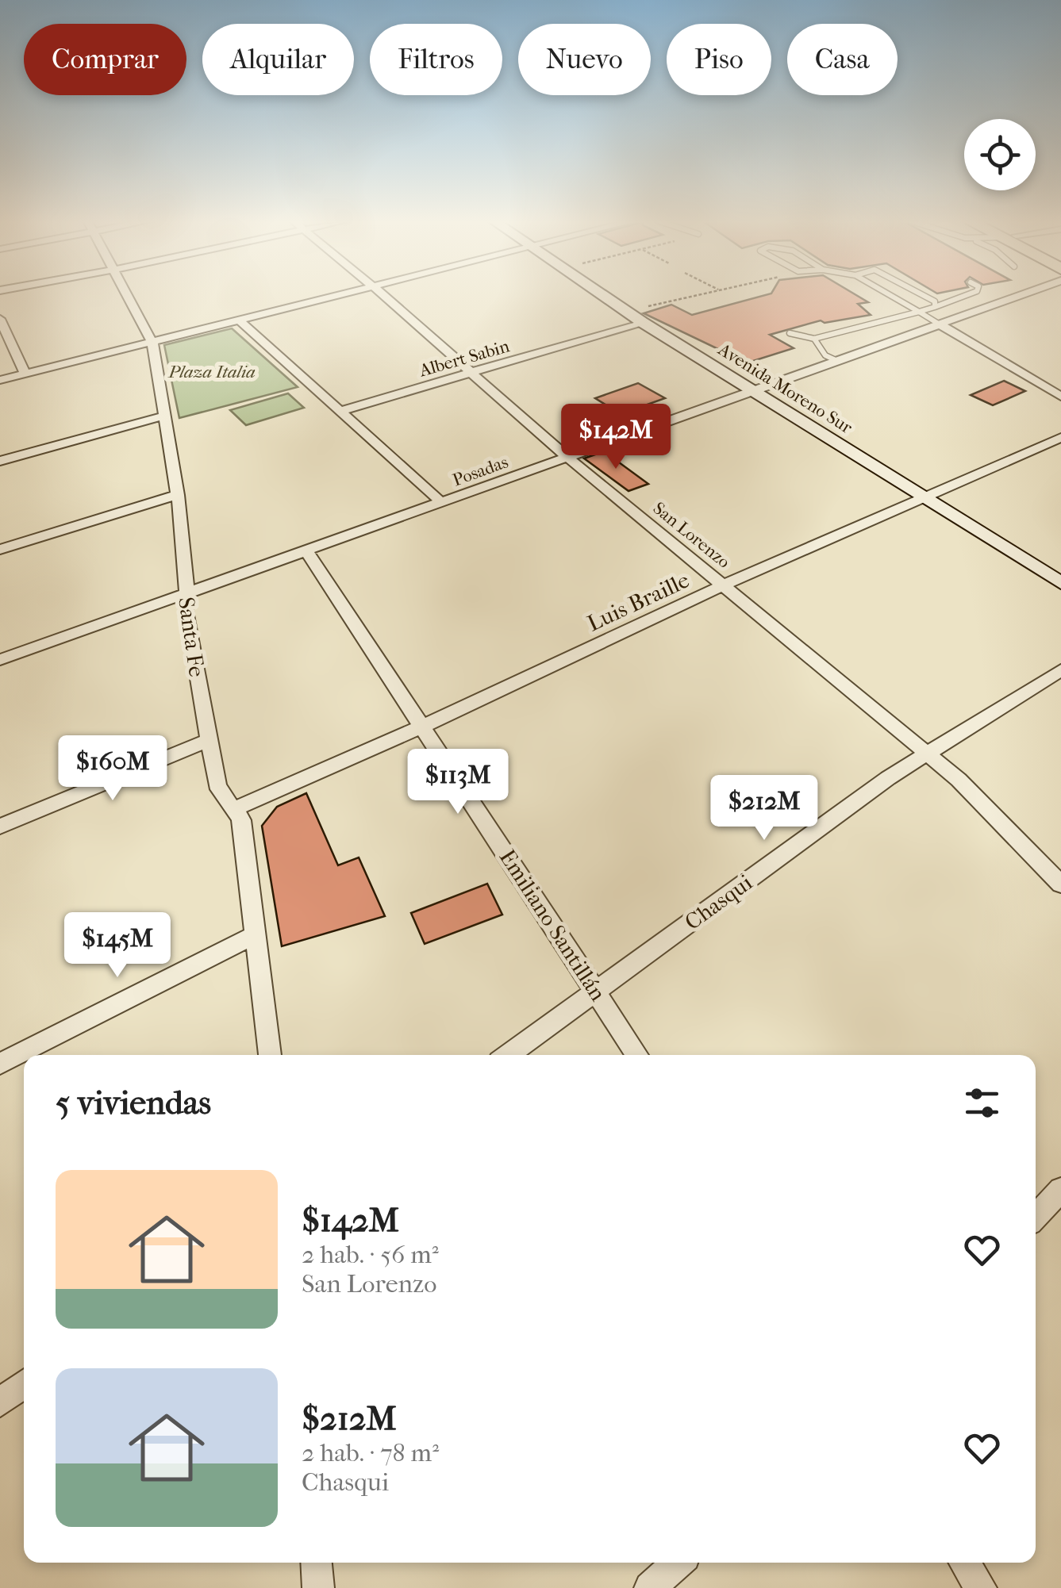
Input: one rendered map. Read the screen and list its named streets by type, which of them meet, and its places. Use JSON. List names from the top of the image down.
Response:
{
  "streets": {
    "street": [
      "Albert Sabin",
      "Avenida Moreno Sur",
      "Posadas",
      "San Lorenzo",
      "Luis Braille",
      "Santa Fe",
      "Chasqui",
      "Emiliano Santillán"
    ]
  },
  "crossings": [
    ["Albert Sabin", "Avenida Moreno Sur"],
    ["Albert Sabin", "San Lorenzo"],
    ["Avenida Moreno Sur", "Posadas"],
    ["Avenida Moreno Sur", "Luis Braille"],
    ["Posadas", "San Lorenzo"],
    ["Posadas", "Santa Fe"],
    ["Posadas", "Emiliano Santillán"],
    ["San Lorenzo", "Luis Braille"],
    ["San Lorenzo", "Chasqui"],
    ["Luis Braille", "Santa Fe"],
    ["Luis Braille", "Emiliano Santillán"],
    ["Chasqui", "Emiliano Santillán"]
  ],
  "parks": ["Plaza Italia"],
  "page": {
    "chip": [
      "Comprar",
      "Alquilar",
      "Filtros",
      "Nuevo",
      "Piso",
      "Casa"
    ],
    "price": [
      "$142M",
      "$160M",
      "$113M",
      "$212M",
      "$145M"
    ],
    "heading": "5 viviendas",
    "list": [
      {
        "name": "$142M",
        "note": "2 hab. · 56 m² · San Lorenzo"
      },
      {
        "name": "$212M",
        "note": "2 hab. · 78 m² · Chasqui"
      }
    ]
  }
}
